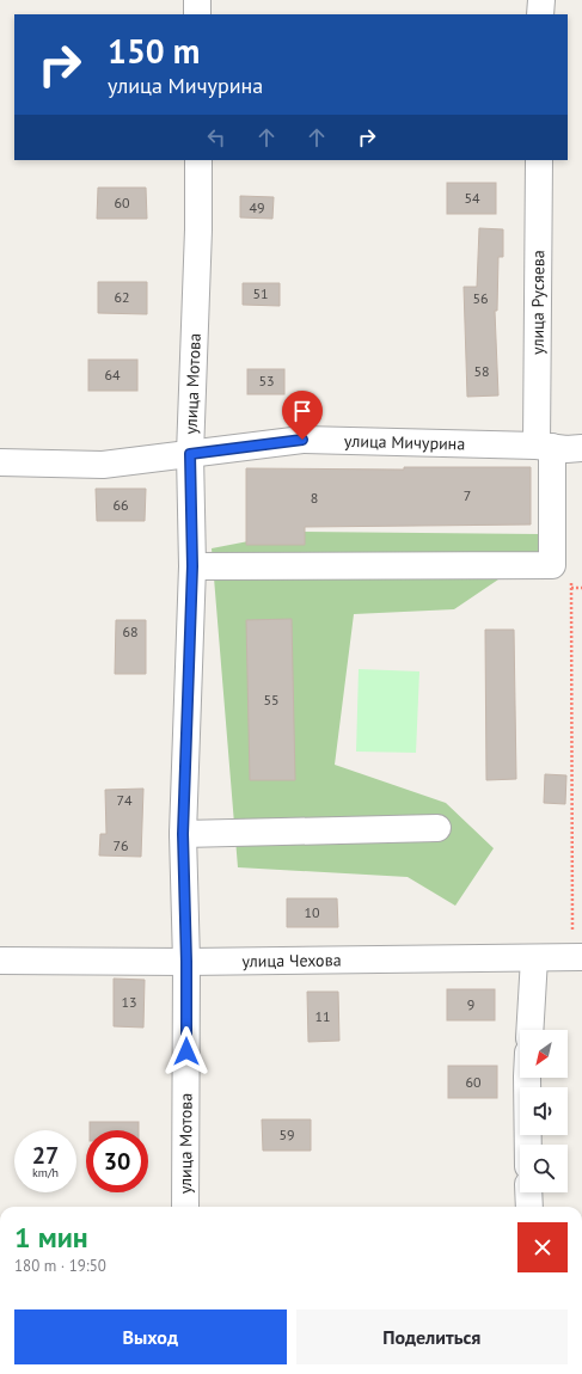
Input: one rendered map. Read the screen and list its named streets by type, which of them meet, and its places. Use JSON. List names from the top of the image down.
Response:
{
  "streets": {
    "street": [
      "улица Русяева",
      "улица Мотова",
      "улица Мичурина",
      "улица Чехова"
    ]
  },
  "crossings": [
    ["улица Русяева", "улица Мотова"],
    ["улица Русяева", "улица Мичурина"],
    ["улица Мотова", "улица Мичурина"],
    ["улица Мотова", "улица Чехова"]
  ],
  "house_numbers": [
    "54",
    "60",
    "49",
    "51",
    "62",
    "56",
    "58",
    "64",
    "53",
    "7",
    "8",
    "66",
    "68",
    "55",
    "74",
    "76",
    "10",
    "13",
    "9",
    "11",
    "60",
    "59"
  ],
  "north": "bottom left",
  "page": {
    "turn": ["150 m", "улица Мичурина"],
    "speed": "27 km/h",
    "limit": "30",
    "heading": ["1 мин", "180 m · 19:50"],
    "buttons": ["Выход", "Поделиться"]
  }
}
